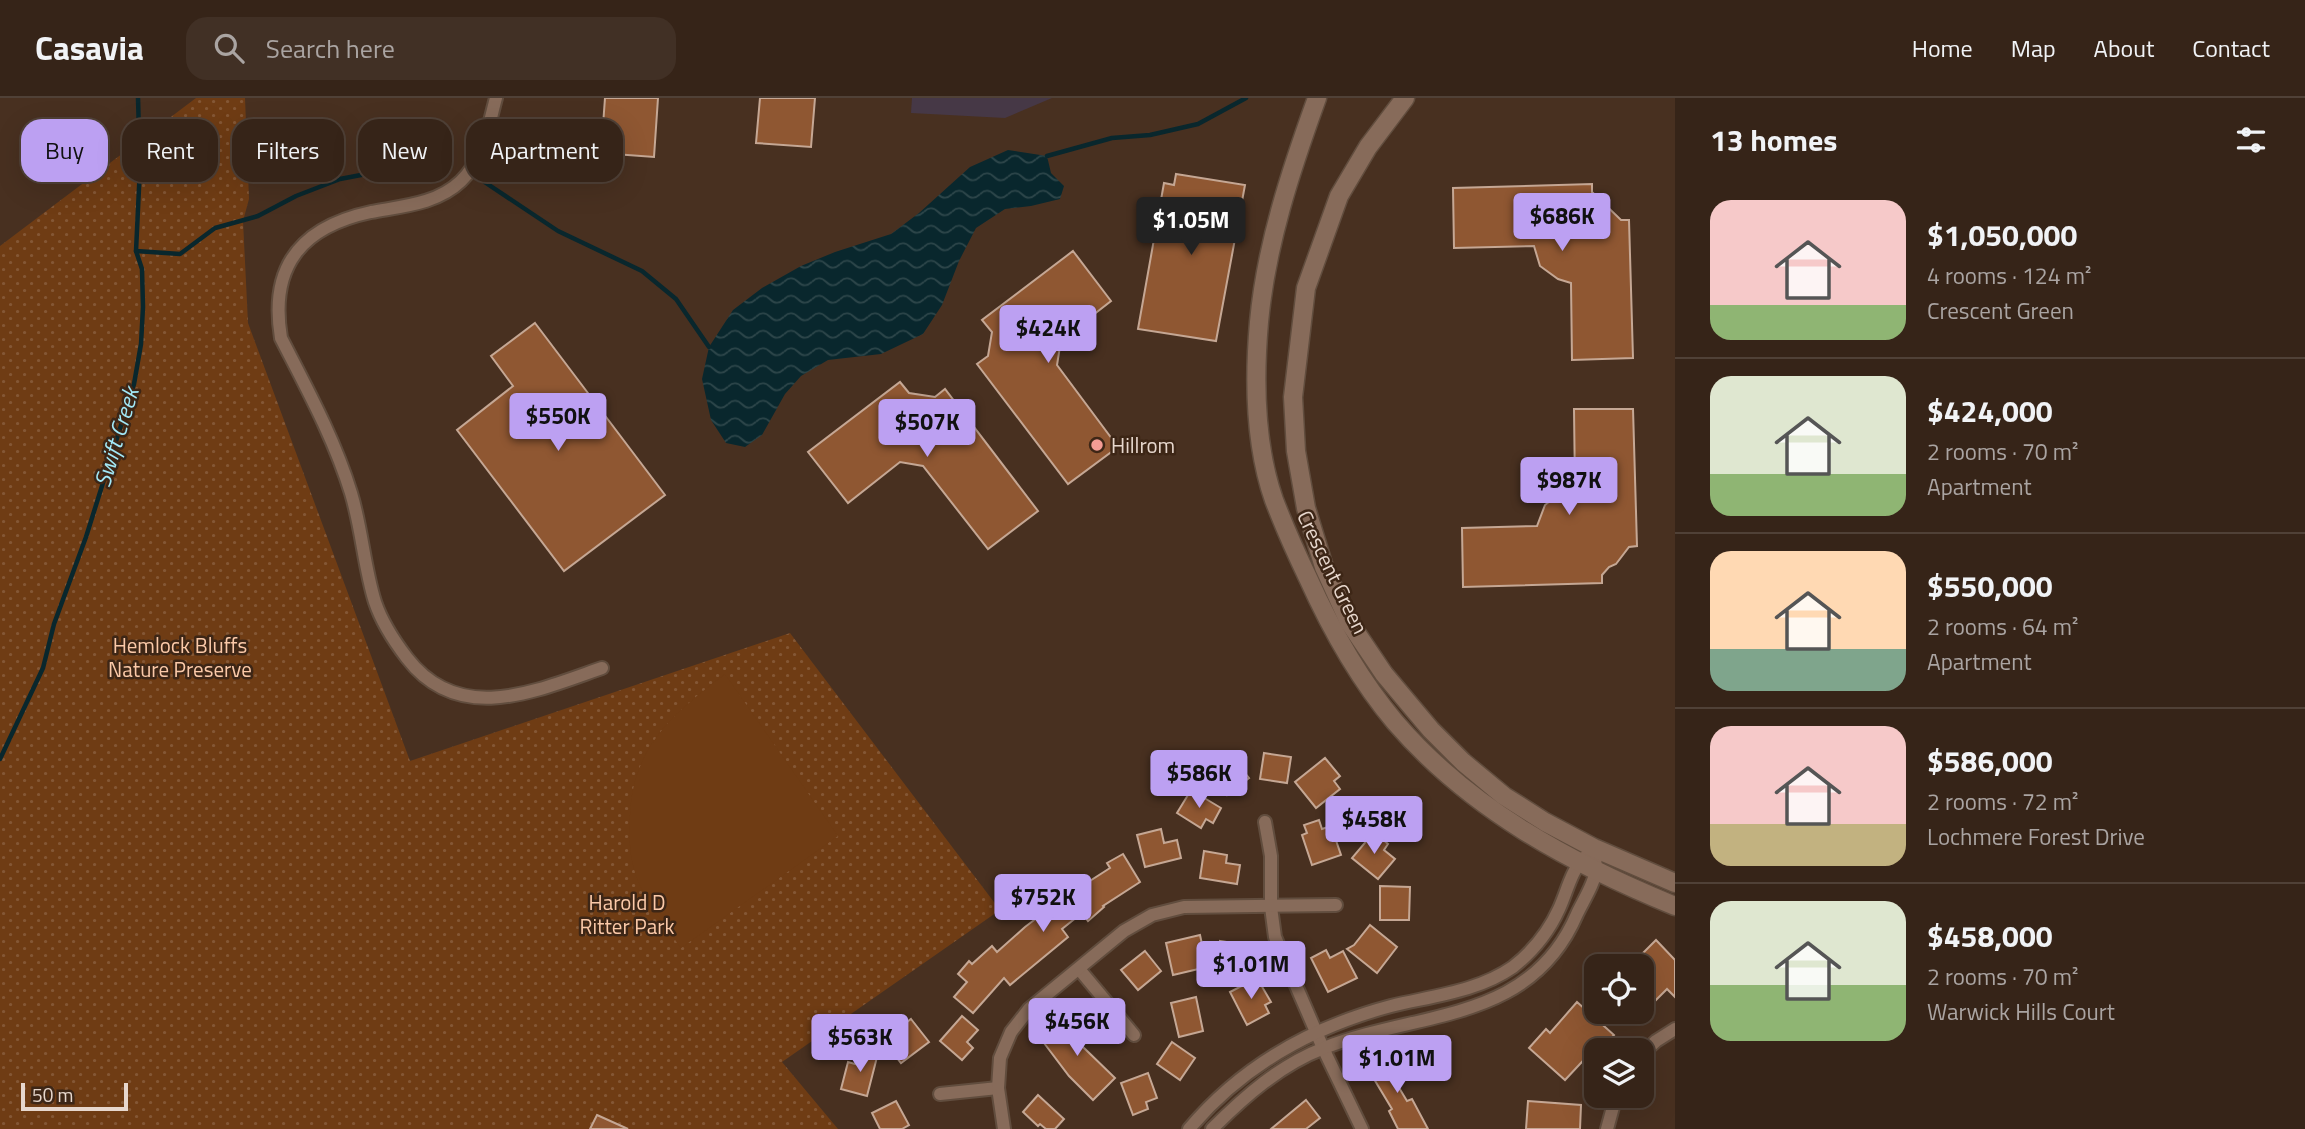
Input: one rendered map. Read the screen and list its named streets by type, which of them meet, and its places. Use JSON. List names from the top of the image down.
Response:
{
  "streets": {
    "street": ["Crescent Green"]
  },
  "water": ["Swift Creek"],
  "parks": ["Hemlock Bluffs Nature Preserve", "Harold D Ritter Park"],
  "places": ["Hillrom"],
  "scale_bar": "50 m",
  "page": {
    "header": "Casavia",
    "search": "Search here",
    "nav": [
      "Home",
      "Map",
      "About",
      "Contact"
    ],
    "heading": "13 homes",
    "chip": [
      "Buy",
      "Rent",
      "Filters",
      "New",
      "Apartment"
    ],
    "list": [
      {
        "name": "$1,050,000",
        "note": "4 rooms · 124 m² · Crescent Green"
      },
      {
        "name": "$424,000",
        "note": "2 rooms · 70 m² · Apartment"
      },
      {
        "name": "$550,000",
        "note": "2 rooms · 64 m² · Apartment"
      },
      {
        "name": "$586,000",
        "note": "2 rooms · 72 m² · Lochmere Forest Drive"
      },
      {
        "name": "$458,000",
        "note": "2 rooms · 70 m² · Warwick Hills Court"
      }
    ],
    "price": [
      "$686K",
      "$1.05M",
      "$424K",
      "$550K",
      "$507K",
      "$987K",
      "$586K",
      "$458K",
      "$752K",
      "$1.01M",
      "$456K",
      "$563K",
      "$1.01M"
    ],
    "scale": "50 m"
  }
}
